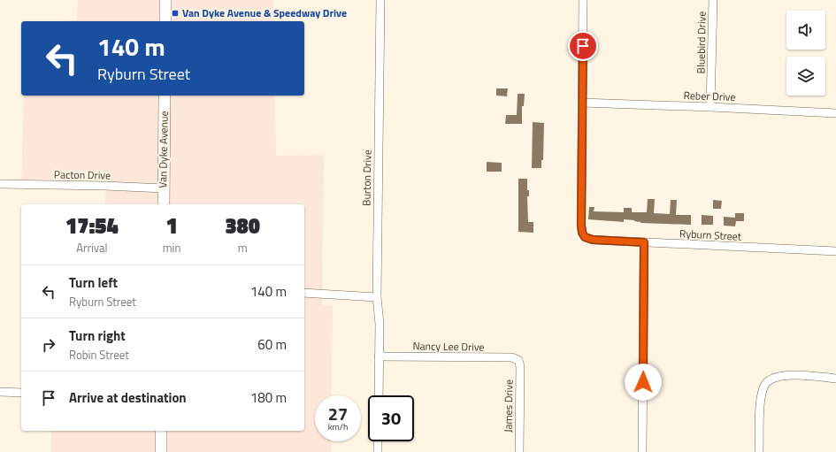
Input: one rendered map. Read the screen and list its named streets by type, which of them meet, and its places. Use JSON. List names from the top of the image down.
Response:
{
  "streets": {
    "main road": ["Van Dyke Avenue"],
    "street": [
      "Bluebird Drive",
      "Reber Drive",
      "Pacton Drive",
      "Burton Drive",
      "Ryburn Street",
      "Nancy Lee Drive",
      "James Drive"
    ]
  },
  "crossings": [
    ["Bluebird Drive", "Reber Drive"],
    ["Reber Drive", "Ryburn Street"],
    ["Van Dyke Avenue", "Pacton Drive"],
    ["Burton Drive", "Nancy Lee Drive"],
    ["Nancy Lee Drive", "James Drive"]
  ],
  "places": {
    "transit": ["Van Dyke Avenue & Speedway Drive"]
  },
  "page": {
    "turn": ["140 m", "Ryburn Street"],
    "eta": [
      "17:54",
      "Arrival",
      "1",
      "min",
      "380",
      "m"
    ],
    "list": [
      {
        "name": "Turn left",
        "note": "Ryburn Street",
        "value": "140 m"
      },
      {
        "name": "Turn right",
        "note": "Robin Street",
        "value": "60 m"
      },
      {
        "name": "Arrive at destination",
        "value": "180 m"
      }
    ],
    "speed": "27 km/h",
    "limit": "30"
  }
}
